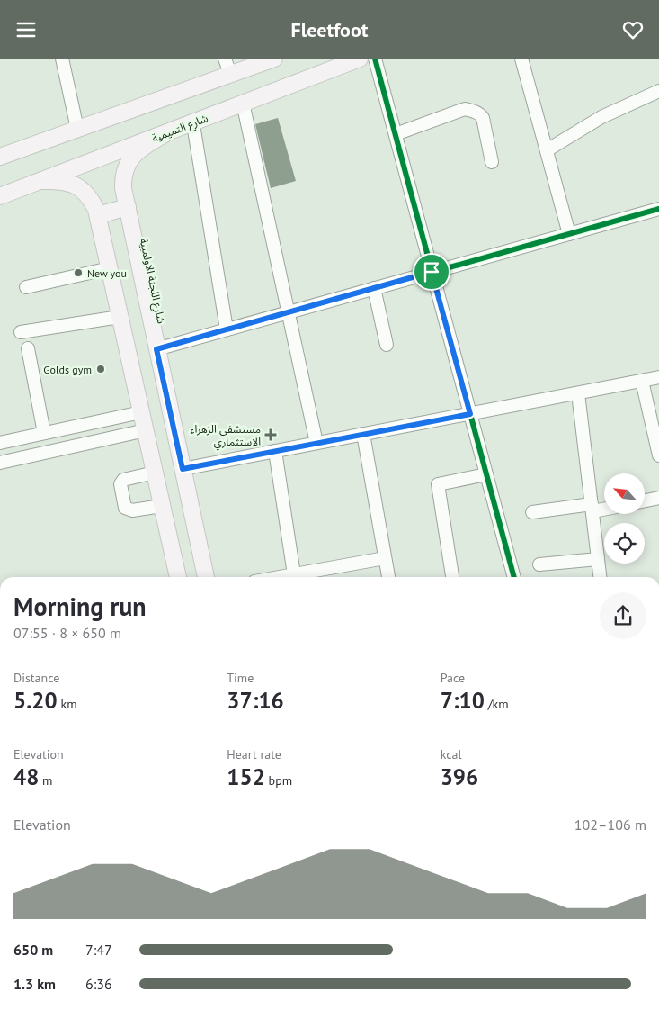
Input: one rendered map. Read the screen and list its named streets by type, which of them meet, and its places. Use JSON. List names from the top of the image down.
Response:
{
  "streets": {
    "main road": ["شارع التميمية", "شارع اللجنة الاولمبية"]
  },
  "crossings": [
    ["شارع التميمية", "شارع اللجنة الاولمبية"]
  ],
  "places": {
    "other": ["New you", "Golds gym"],
    "health": ["مستشفى الزهراء الاستثماري"]
  },
  "north": "top left",
  "page": {
    "header": "Fleetfoot",
    "heading": ["Morning run", "07:55 · 8 × 650 m"],
    "stats": [
      ["Distance", "5.20 km"],
      ["Time", "37:16"],
      ["Pace", "7:10 /km"],
      ["Elevation", "48 m"],
      ["Heart rate", "152 bpm"],
      ["kcal", "396"]
    ],
    "chart": ["Elevation", "102–106 m"],
    "list": [
      {
        "name": "650 m",
        "note": "7:47"
      },
      {
        "name": "1.3 km",
        "note": "6:36"
      }
    ]
  }
}
